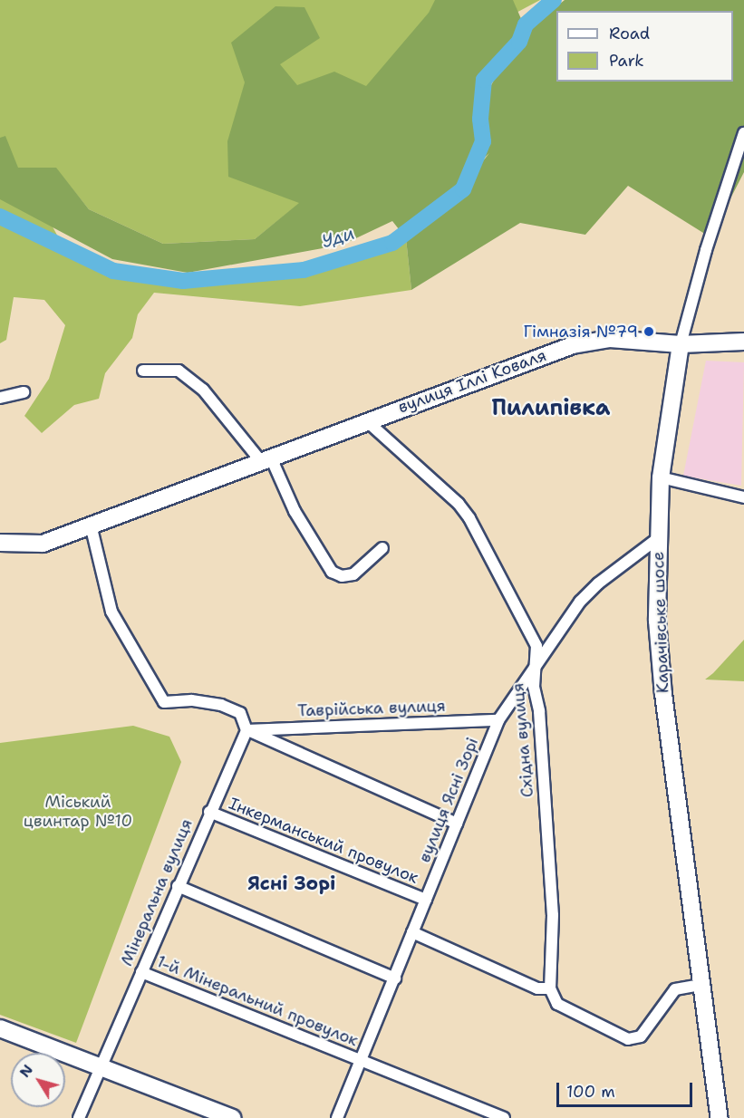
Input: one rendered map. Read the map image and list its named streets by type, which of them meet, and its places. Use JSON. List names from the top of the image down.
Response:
{
  "streets": {
    "main road": ["вулиця Іллі Коваля", "Карачівське шосе"],
    "street": [
      "Таврійська вулиця",
      "Східна вулиця",
      "вулиця Ясні Зорі",
      "Інкерманський провулок",
      "Мінеральна вулиця",
      "1-й Мінеральний провулок"
    ]
  },
  "crossings": [
    ["вулиця Іллі Коваля", "Карачівське шосе"],
    ["вулиця Іллі Коваля", "Східна вулиця"],
    ["Карачівське шосе", "вулиця Ясні Зорі"],
    ["Таврійська вулиця", "вулиця Ясні Зорі"],
    ["Таврійська вулиця", "Мінеральна вулиця"],
    ["Східна вулиця", "вулиця Ясні Зорі"],
    ["вулиця Ясні Зорі", "Інкерманський провулок"],
    ["вулиця Ясні Зорі", "1-й Мінеральний провулок"],
    ["Інкерманський провулок", "Мінеральна вулиця"],
    ["Мінеральна вулиця", "1-й Мінеральний провулок"]
  ],
  "districts": ["Пилипівка", "Ясні Зорі"],
  "water": ["Уди"],
  "parks": ["Міський цвинтар №10"],
  "places": ["Гімназія №79"],
  "legend": ["Road", "Park"],
  "scale_bar": "100 m",
  "north": "top left"
}
